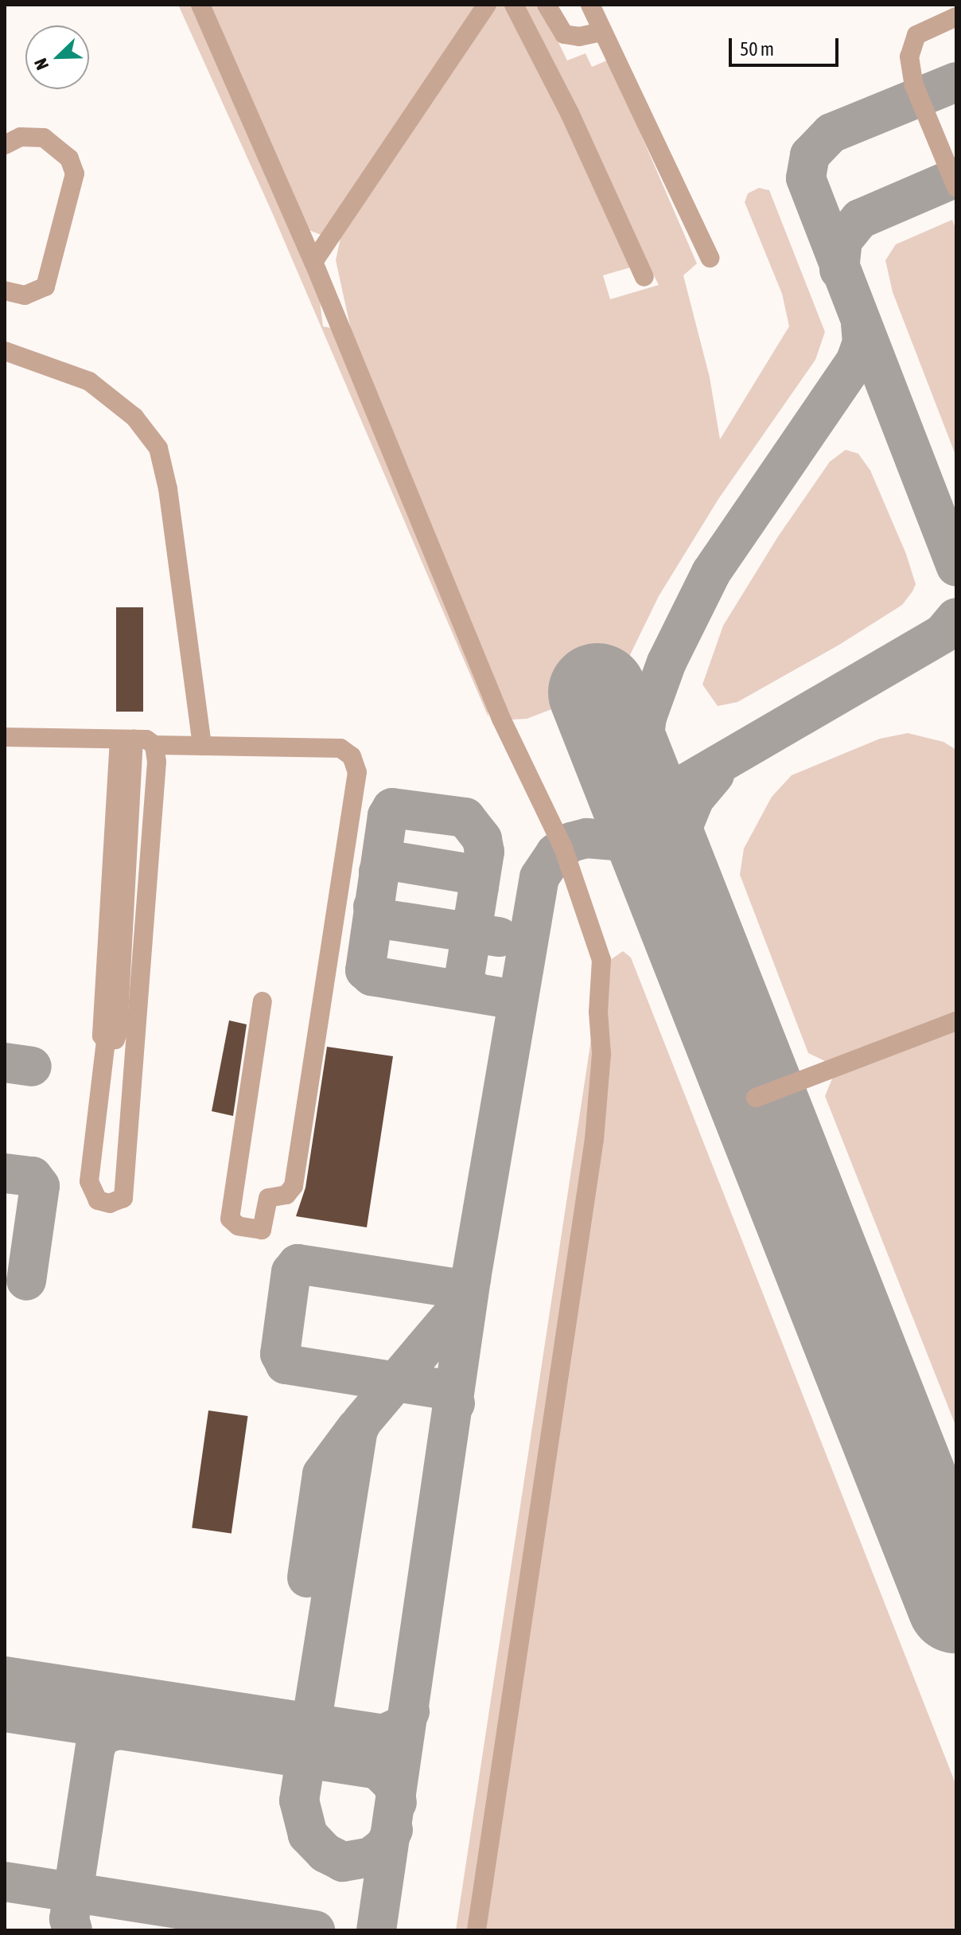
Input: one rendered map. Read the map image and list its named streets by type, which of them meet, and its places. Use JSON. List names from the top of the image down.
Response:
{
  "scale_bar": "50 m",
  "north": "bottom left"
}
